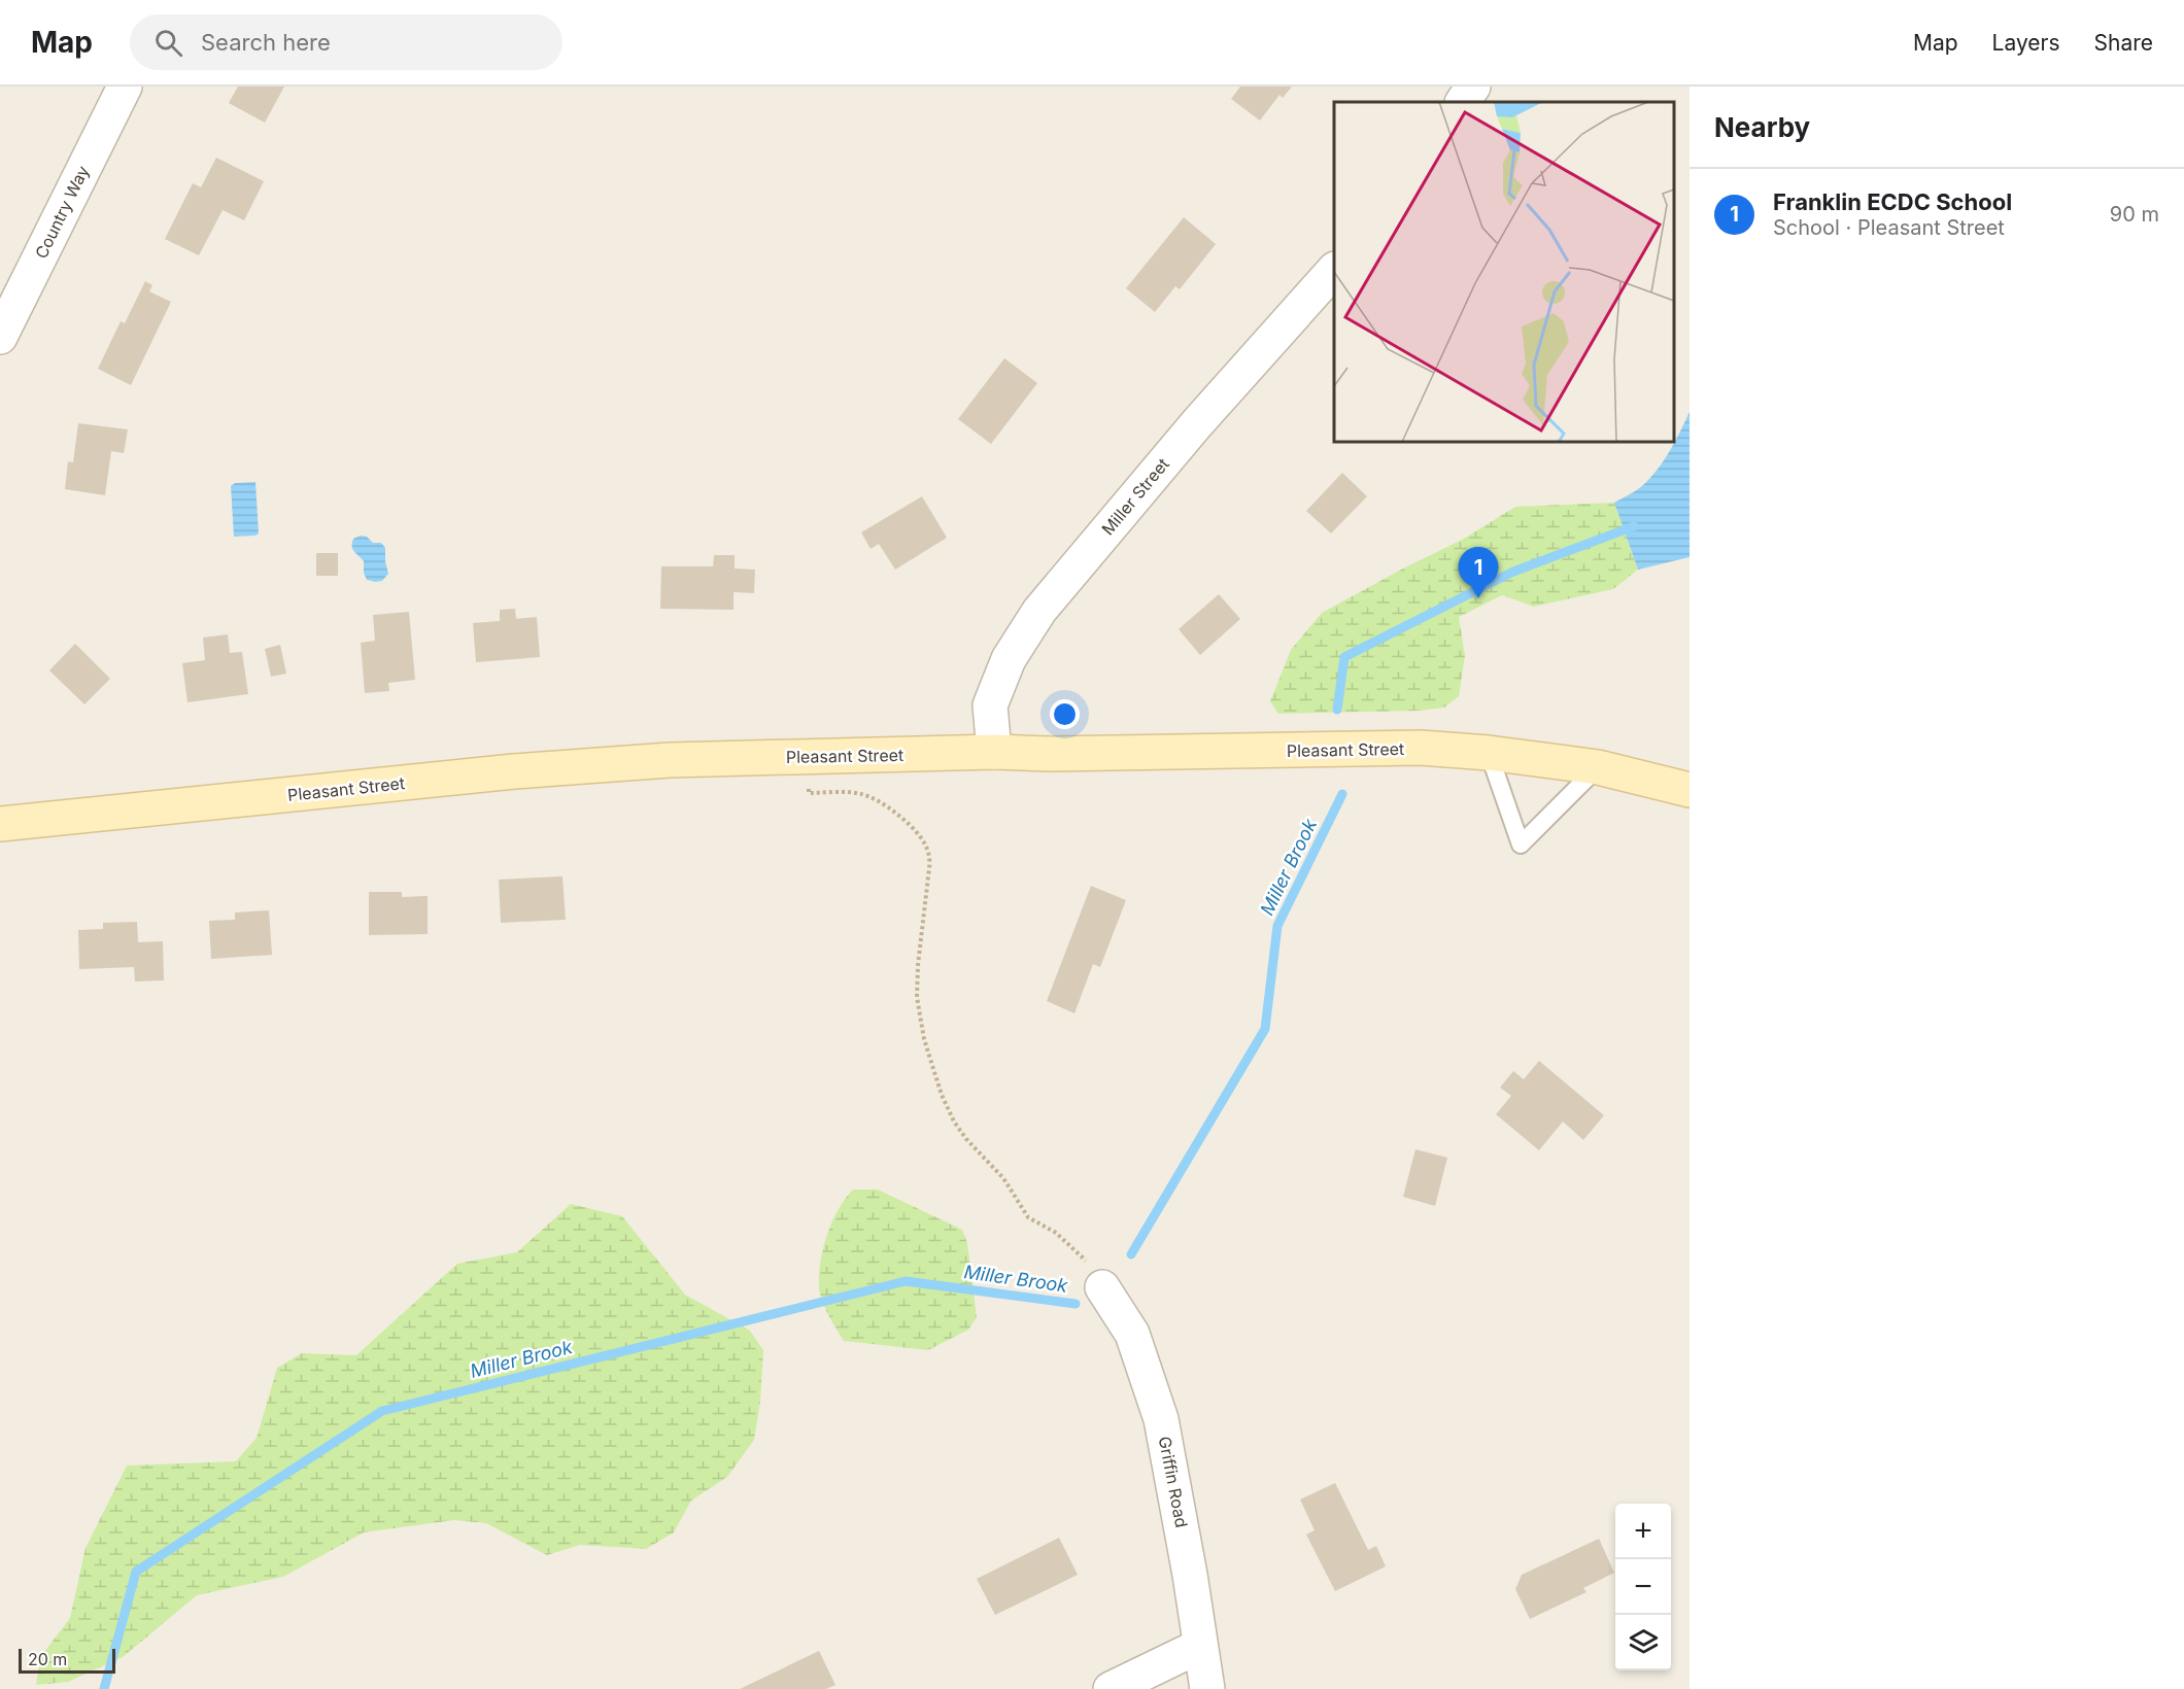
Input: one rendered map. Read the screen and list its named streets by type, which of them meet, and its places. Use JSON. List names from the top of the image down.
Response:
{
  "streets": {
    "street": [
      "Country Way",
      "Miller Street",
      "Pleasant Street",
      "Griffin Road"
    ]
  },
  "crossings": [
    ["Miller Street", "Pleasant Street"]
  ],
  "water": ["Miller Brook"],
  "scale_bar": "20 m",
  "page": {
    "header": "Map",
    "search": "Search here",
    "nav": ["Map", "Layers", "Share"],
    "heading": "Nearby",
    "list": [
      {
        "mark": "1",
        "name": "Franklin ECDC School",
        "note": "School · Pleasant Street",
        "value": "90 m"
      }
    ],
    "pins": "1",
    "map_buttons": ["+", "−"],
    "scale": "20 m"
  }
}
